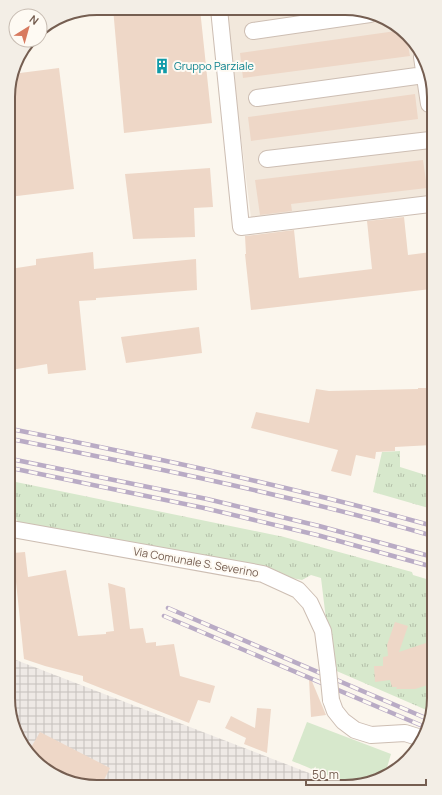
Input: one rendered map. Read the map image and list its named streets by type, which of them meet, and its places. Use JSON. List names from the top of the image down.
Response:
{
  "streets": {
    "street": ["Via Comunale S. Severino"]
  },
  "places": {
    "building": ["Gruppo Parziale"]
  },
  "scale_bar": "50 m",
  "north": "top right"
}
